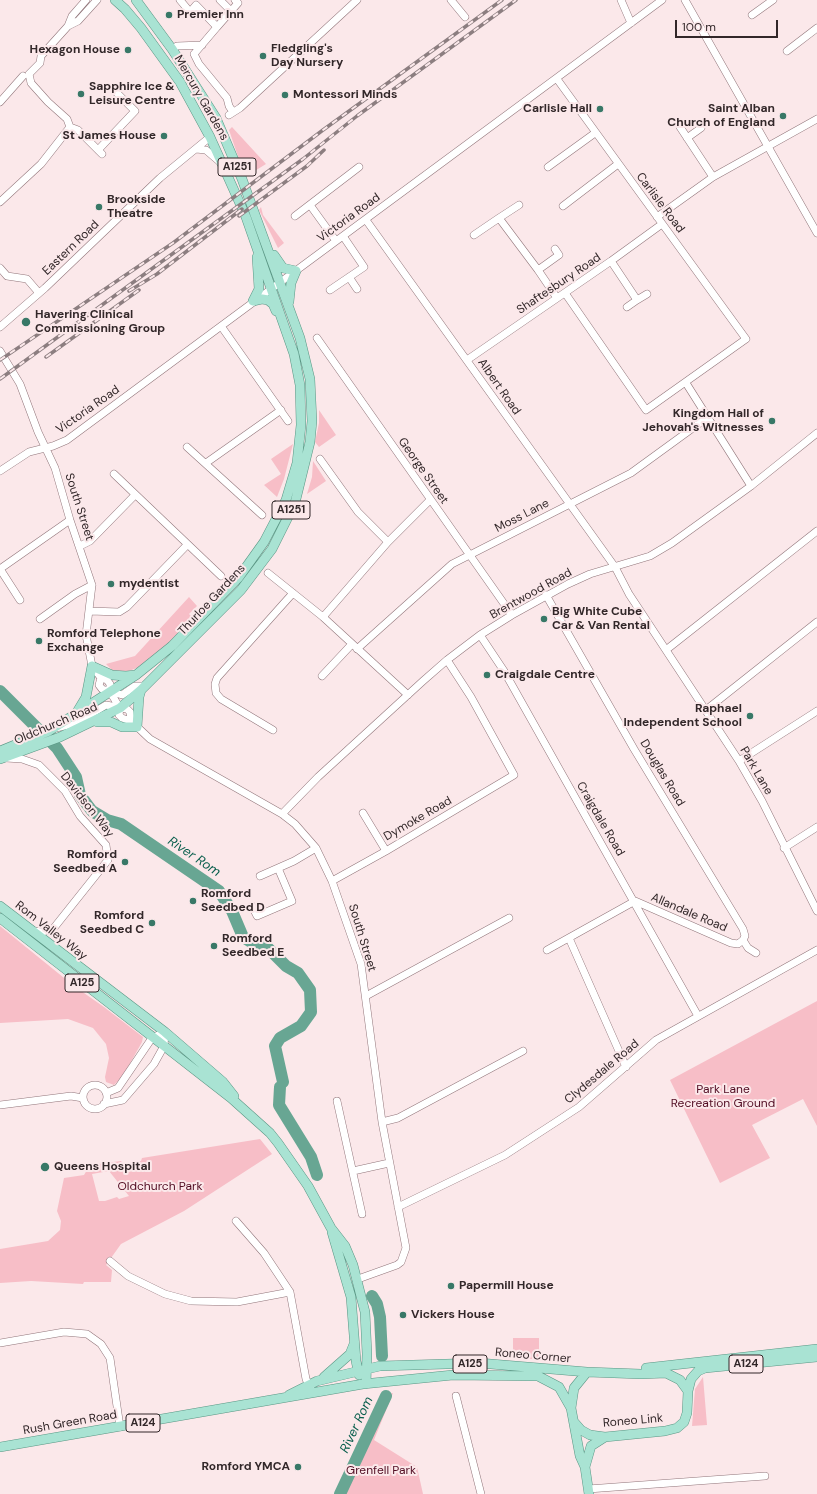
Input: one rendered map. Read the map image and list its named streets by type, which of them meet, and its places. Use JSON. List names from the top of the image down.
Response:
{
  "streets": {
    "main road": [
      "Mercury Gardens",
      "A1251",
      "Thurloe Gardens",
      "Oldchurch Road",
      "Rom Valley Way",
      "A125",
      "Roneo Corner",
      "A124",
      "Roneo Link",
      "Rush Green Road"
    ],
    "street": [
      "Carlisle Road",
      "Victoria Road",
      "Eastern Road",
      "Shaftesbury Road",
      "Albert Road",
      "George Street",
      "South Street",
      "Moss Lane",
      "Brentwood Road",
      "Park Lane",
      "Douglas Road",
      "Davidson Way",
      "Dymoke Road",
      "Craigdale Road",
      "Allandale Road",
      "Clydesdale Road"
    ]
  },
  "crossings": [
    ["Mercury Gardens", "A1251"],
    ["Mercury Gardens", "Victoria Road"],
    ["Mercury Gardens", "Eastern Road"],
    ["Mercury Gardens", "Thurloe Gardens"],
    ["A1251", "Victoria Road"],
    ["A1251", "South Street"],
    ["A1251", "Thurloe Gardens"],
    ["A1251", "Oldchurch Road"],
    ["Carlisle Road", "Victoria Road"],
    ["Carlisle Road", "Shaftesbury Road"],
    ["Victoria Road", "Albert Road"],
    ["Victoria Road", "South Street"],
    ["Victoria Road", "Thurloe Gardens"],
    ["Shaftesbury Road", "Albert Road"],
    ["Albert Road", "Moss Lane"],
    ["Albert Road", "Brentwood Road"],
    ["Albert Road", "Park Lane"],
    ["George Street", "Moss Lane"],
    ["George Street", "Brentwood Road"],
    ["South Street", "Brentwood Road"],
    ["South Street", "Thurloe Gardens"],
    ["South Street", "Oldchurch Road"],
    ["South Street", "Dymoke Road"],
    ["South Street", "Rom Valley Way"],
    ["South Street", "Clydesdale Road"],
    ["Brentwood Road", "Park Lane"],
    ["Brentwood Road", "Douglas Road"],
    ["Brentwood Road", "Dymoke Road"],
    ["Brentwood Road", "Craigdale Road"],
    ["Thurloe Gardens", "Oldchurch Road"],
    ["Oldchurch Road", "Davidson Way"],
    ["Douglas Road", "Allandale Road"],
    ["Davidson Way", "Rom Valley Way"],
    ["Craigdale Road", "Allandale Road"],
    ["Craigdale Road", "Clydesdale Road"],
    ["Rom Valley Way", "Roneo Corner"],
    ["Rom Valley Way", "Rush Green Road"],
    ["A125", "Roneo Corner"],
    ["A125", "A124"],
    ["A125", "Roneo Link"],
    ["Roneo Corner", "A124"],
    ["Roneo Corner", "Roneo Link"],
    ["Roneo Corner", "Rush Green Road"],
    ["A124", "Roneo Link"]
  ],
  "water": ["River Rom"],
  "parks": ["Park Lane Recreation Ground", "Oldchurch Park", "Grenfell Park"],
  "places": [
    "Premier Inn",
    "Hexagon House",
    "Fledgling's Day Nursery",
    "Sapphire Ice & Leisure Centre",
    "Montessori Minds",
    "Carlisle Hall",
    "Saint Alban Church of England",
    "St James House",
    "Brookside Theatre",
    "Havering Clinical Commissioning Group",
    "Kingdom Hall of Jehovah's Witnesses",
    "mydentist",
    "Big White Cube Car & Van Rental",
    "Romford Telephone Exchange",
    "Craigdale Centre",
    "Raphael Independent School",
    "Romford Seedbed A",
    "Romford Seedbed D",
    "Romford Seedbed C",
    "Romford Seedbed E",
    "Queens Hospital",
    "Papermill House",
    "Vickers House",
    "Romford YMCA"
  ],
  "scale_bar": "100 m"
}
